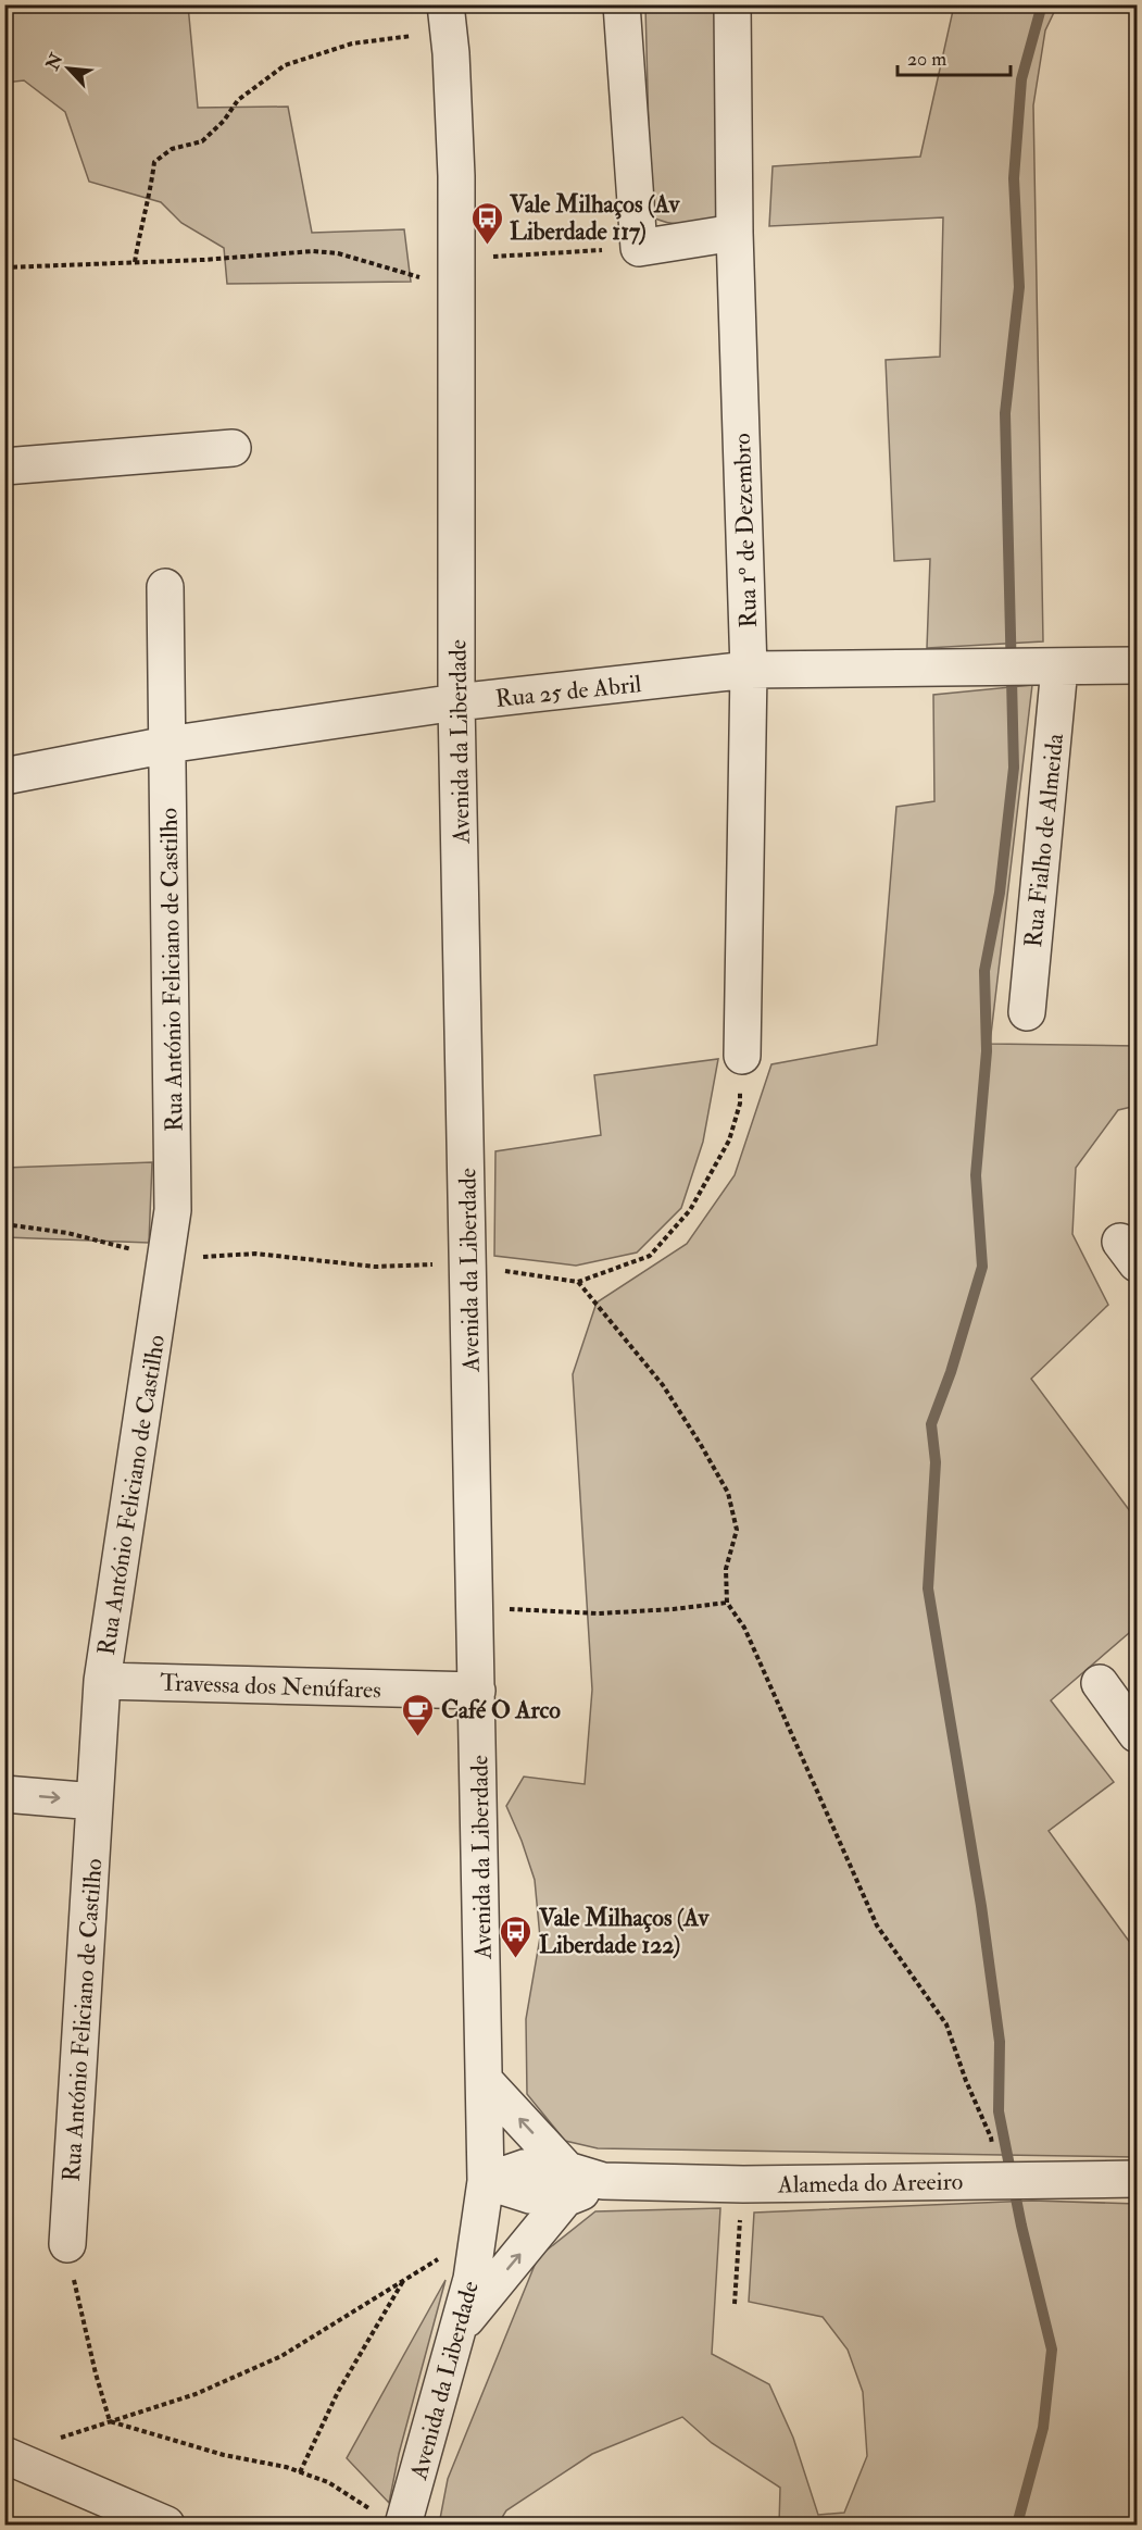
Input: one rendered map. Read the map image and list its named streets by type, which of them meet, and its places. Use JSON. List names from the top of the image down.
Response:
{
  "streets": {
    "street": [
      "Rua 1º de Dezembro",
      "Rua 25 de Abril",
      "Avenida da Liberdade",
      "Rua Fialho de Almeida",
      "Rua António Feliciano de Castilho",
      "Travessa dos Nenúfares",
      "Alameda do Areeiro"
    ]
  },
  "crossings": [
    ["Rua 1º de Dezembro", "Rua 25 de Abril"],
    ["Rua 25 de Abril", "Avenida da Liberdade"],
    ["Rua 25 de Abril", "Rua Fialho de Almeida"],
    ["Rua 25 de Abril", "Rua António Feliciano de Castilho"],
    ["Avenida da Liberdade", "Travessa dos Nenúfares"],
    ["Avenida da Liberdade", "Alameda do Areeiro"],
    ["Rua António Feliciano de Castilho", "Travessa dos Nenúfares"]
  ],
  "places": {
    "bus stop": ["Vale Milhaços (Av Liberdade 117)", "Vale Milhaços (Av Liberdade 122)"],
    "cafe": ["Café O Arco"]
  },
  "scale_bar": "20 m",
  "north": "top left"
}
